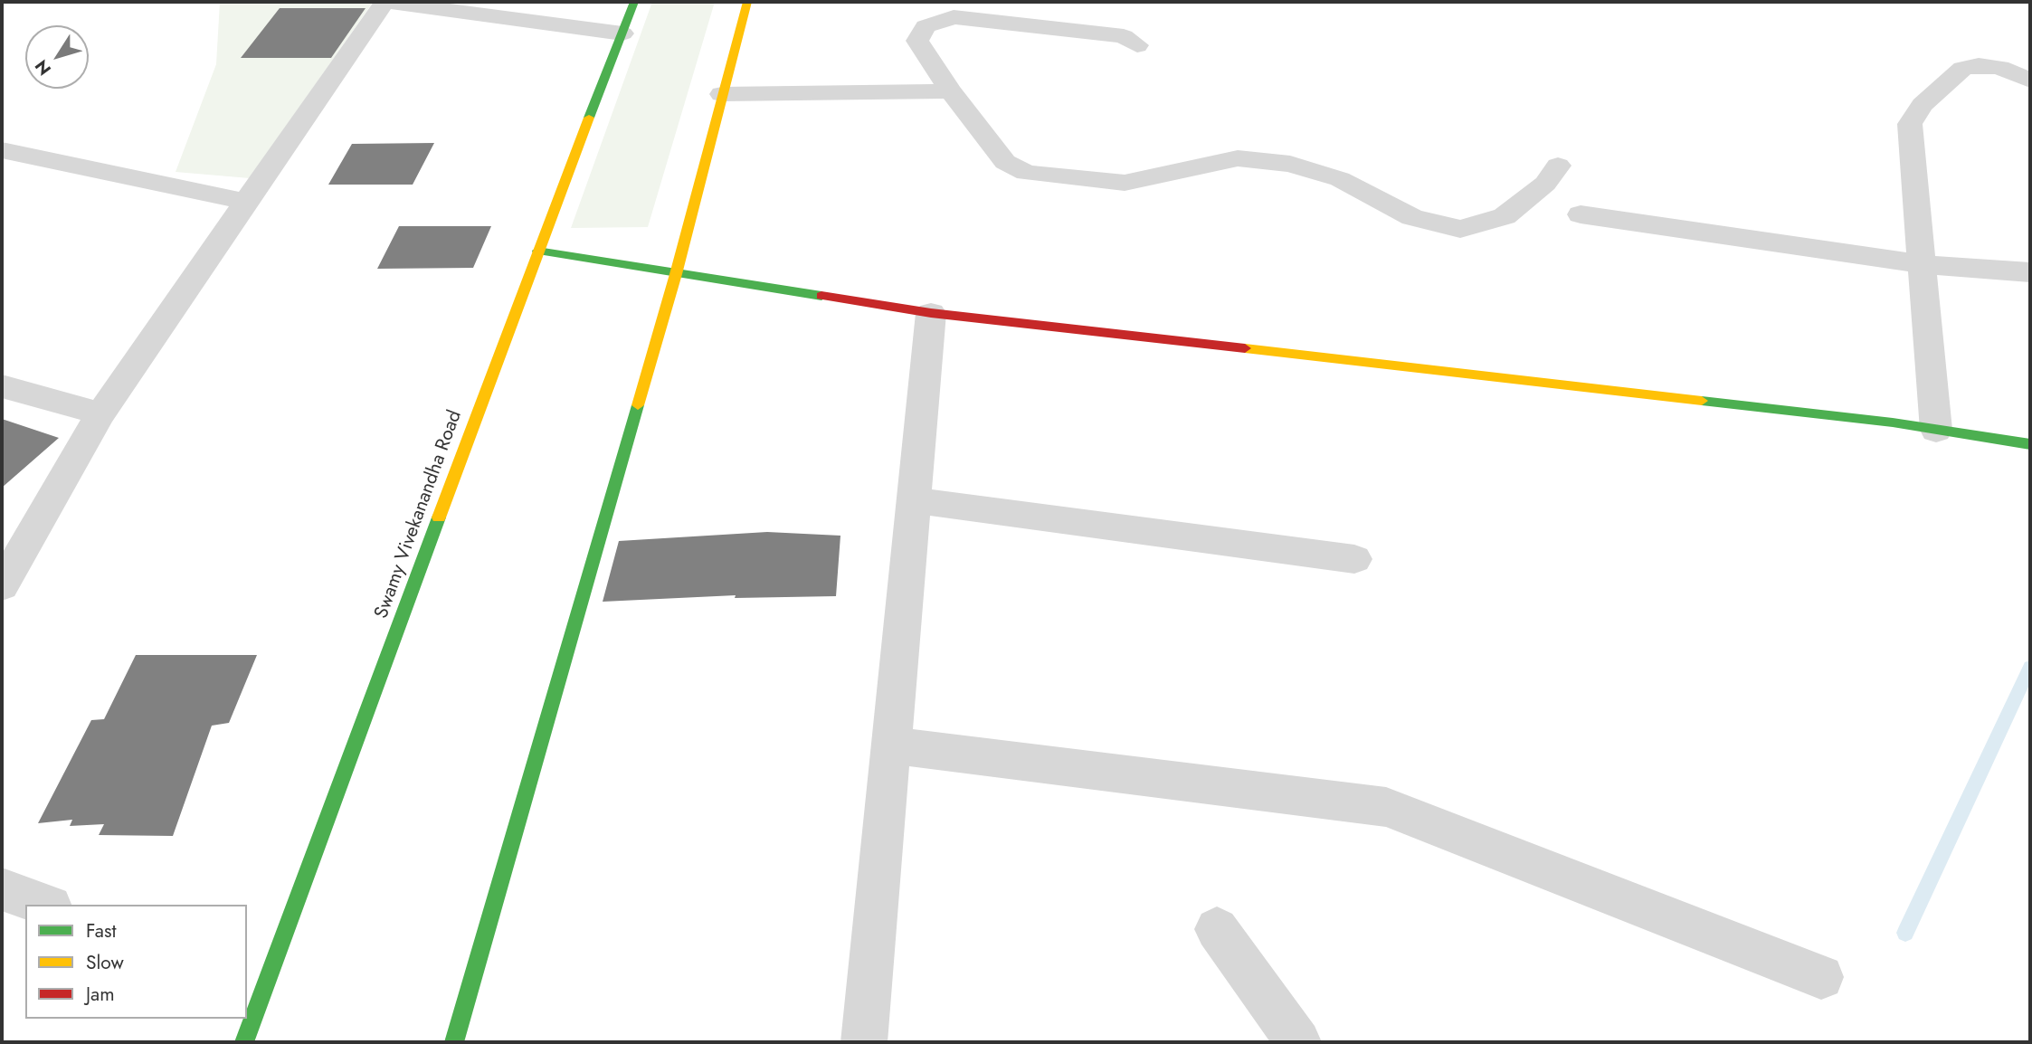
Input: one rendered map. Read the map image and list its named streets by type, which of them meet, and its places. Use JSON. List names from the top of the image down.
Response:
{
  "streets": {
    "main road": ["Swamy Vivekanandha Road"]
  },
  "legend": ["Fast", "Slow", "Jam"],
  "north": "bottom left"
}
